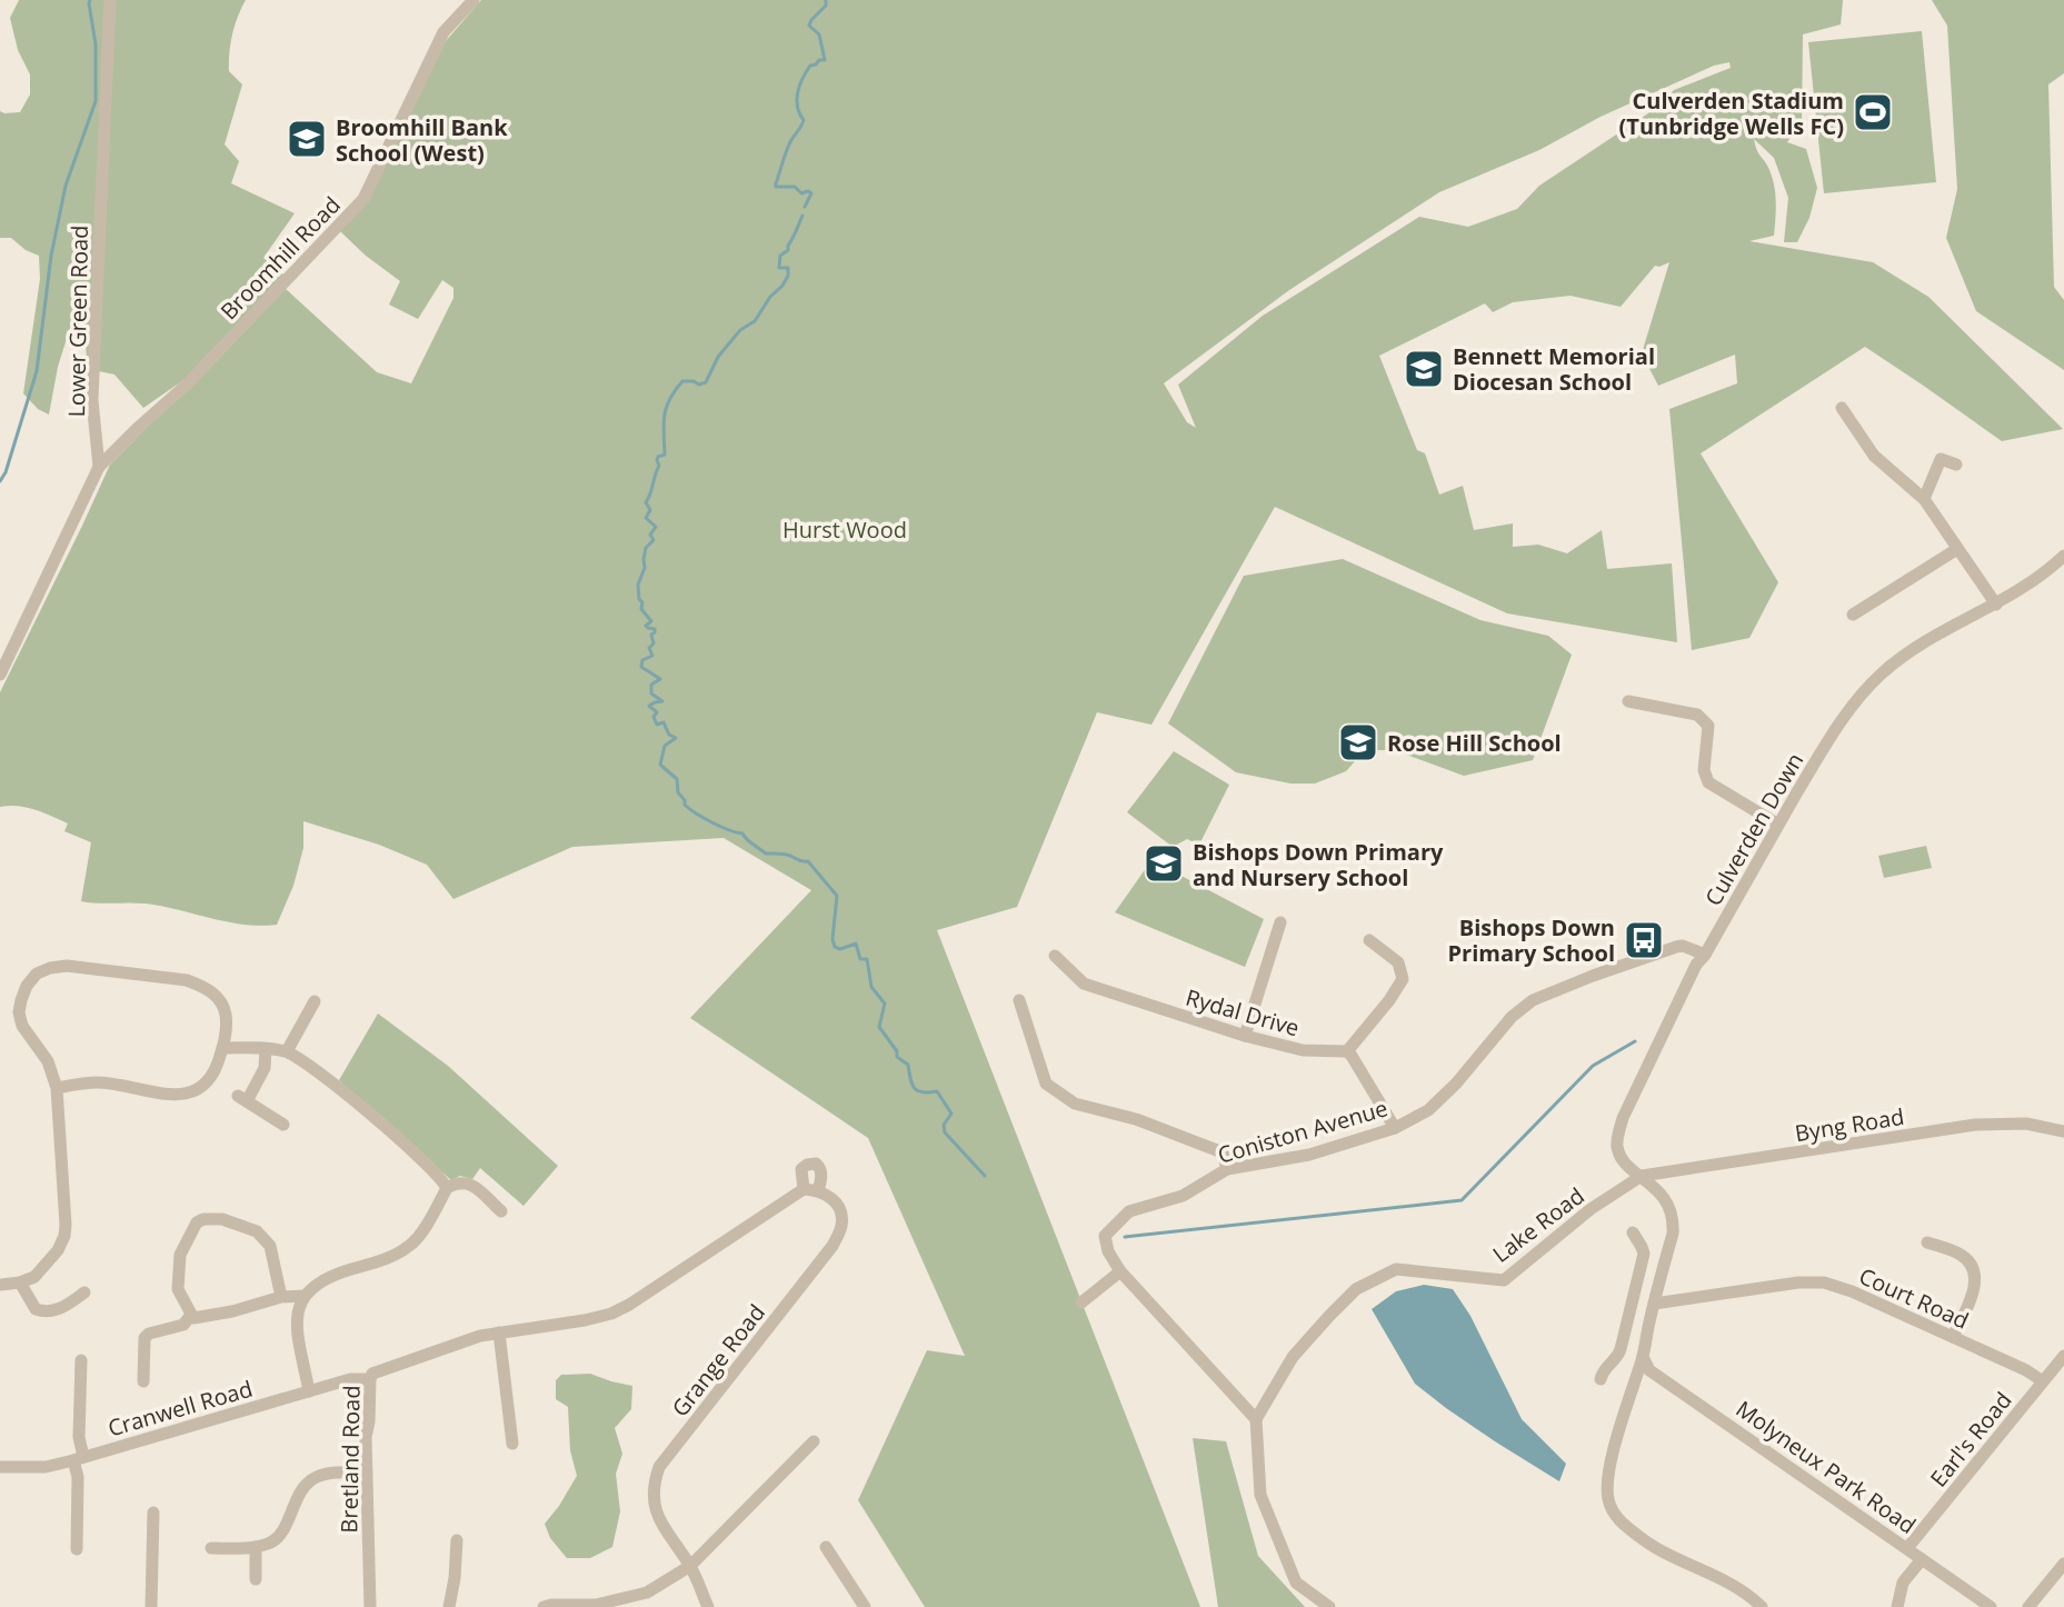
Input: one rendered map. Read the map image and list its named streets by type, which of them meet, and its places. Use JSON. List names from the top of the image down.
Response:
{
  "streets": {
    "street": [
      "Broomhill Road",
      "Lower Green Road",
      "Culverden Down",
      "Rydal Drive",
      "Byng Road",
      "Coniston Avenue",
      "Lake Road",
      "Court Road",
      "Grange Road",
      "Cranwell Road",
      "Earl's Road",
      "Bretland Road",
      "Molyneux Park Road"
    ]
  },
  "crossings": [
    ["Broomhill Road", "Lower Green Road"],
    ["Culverden Down", "Byng Road"],
    ["Culverden Down", "Coniston Avenue"],
    ["Culverden Down", "Lake Road"],
    ["Culverden Down", "Court Road"],
    ["Byng Road", "Lake Road"],
    ["Coniston Avenue", "Lake Road"],
    ["Court Road", "Earl's Road"],
    ["Grange Road", "Bretland Road"],
    ["Cranwell Road", "Bretland Road"],
    ["Earl's Road", "Molyneux Park Road"]
  ],
  "parks": ["Hurst Wood"],
  "places": {
    "sports": ["Culverden Stadium (Tunbridge Wells FC)"],
    "school or university": [
      "Broomhill Bank School (West)",
      "Bennett Memorial Diocesan School",
      "Rose Hill School",
      "Bishops Down Primary and Nursery School"
    ],
    "bus stop": ["Bishops Down Primary School"]
  }
}
